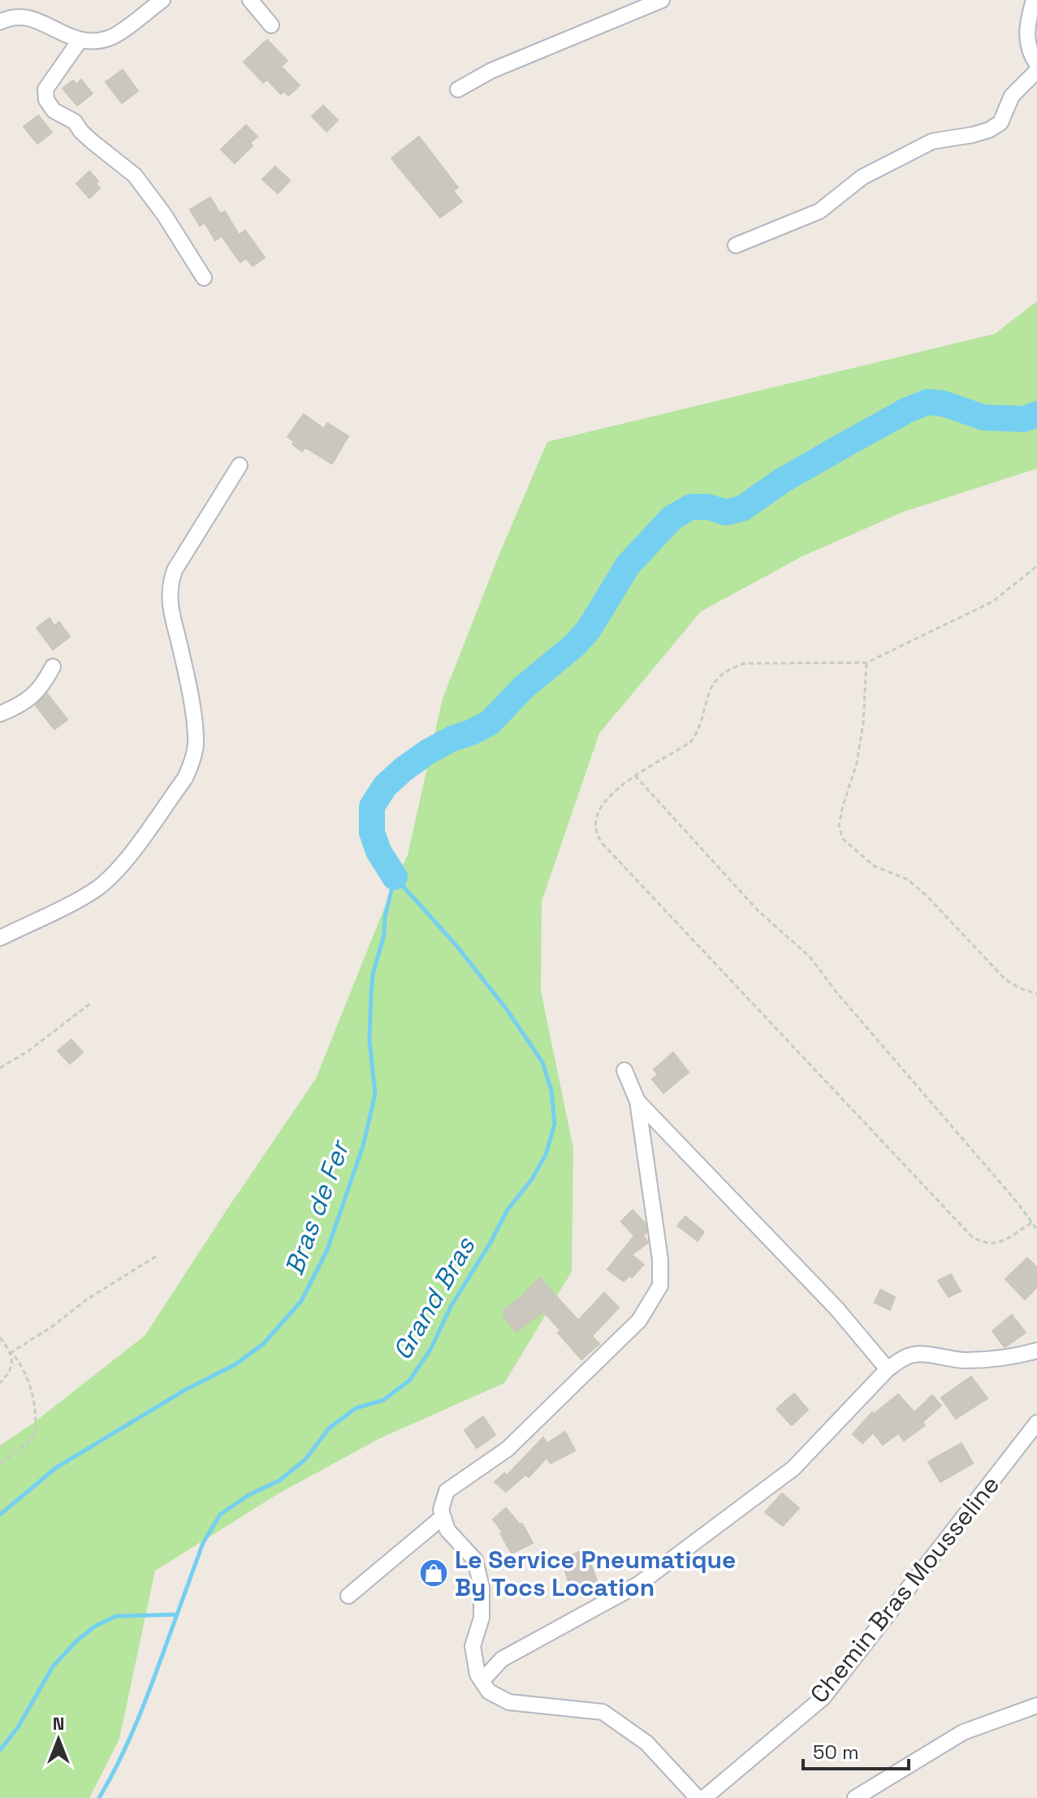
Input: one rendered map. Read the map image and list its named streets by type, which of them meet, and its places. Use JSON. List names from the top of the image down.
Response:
{
  "streets": {
    "street": ["Chemin Bras Mousseline"]
  },
  "water": ["Bras de Fer", "Grand Bras"],
  "places": {
    "shop": ["Le Service Pneumatique By Tocs Location"]
  },
  "scale_bar": "50 m",
  "north": "top"
}
